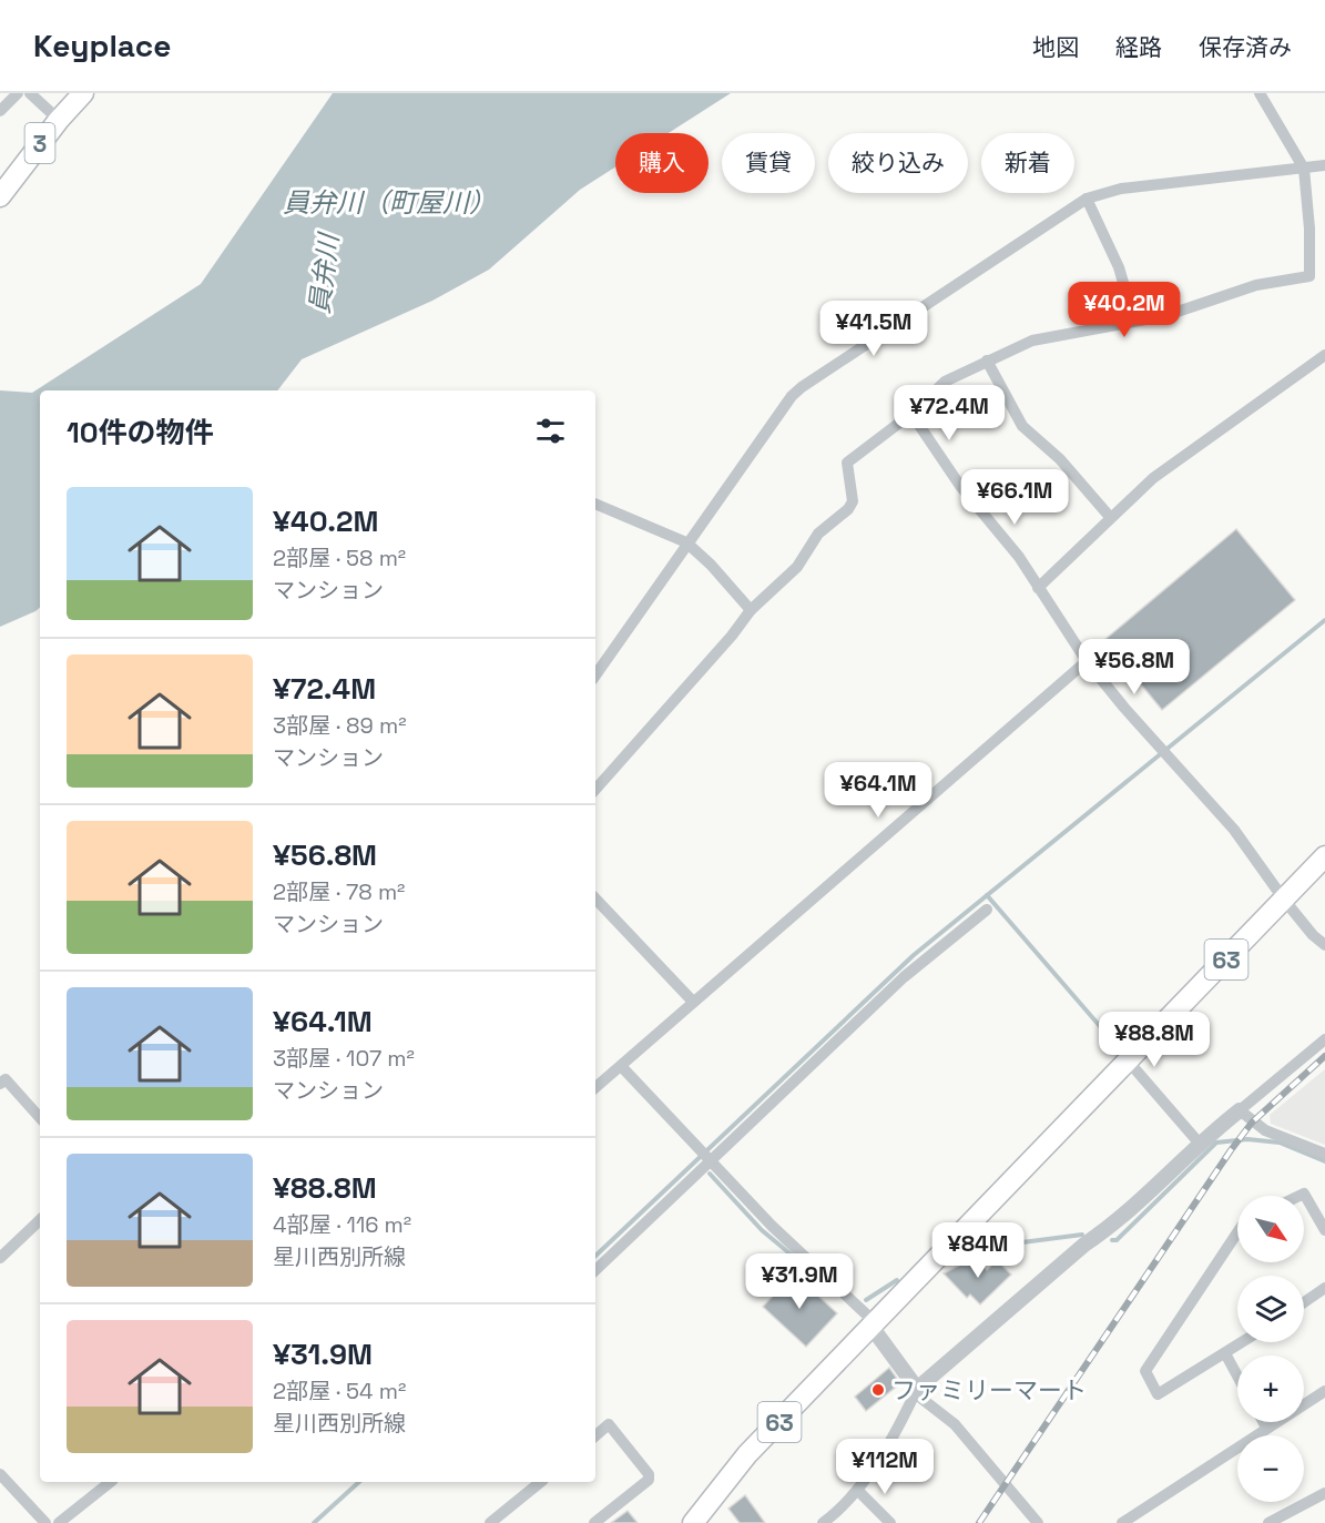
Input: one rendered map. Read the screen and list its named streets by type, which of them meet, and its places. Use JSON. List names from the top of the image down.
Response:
{
  "streets": {
    "main road": ["3", "63"]
  },
  "water": ["員弁川（町屋川）", "員弁川"],
  "places": ["ファミリーマート"],
  "north": "bottom right",
  "page": {
    "header": "Keyplace",
    "nav": ["地図", "経路", "保存済み"],
    "chip": [
      "購入",
      "賃貸",
      "絞り込み",
      "新着"
    ],
    "price": [
      "¥40.2M",
      "¥41.5M",
      "¥72.4M",
      "¥66.1M",
      "¥56.8M",
      "¥64.1M",
      "¥88.8M",
      "¥84M",
      "¥31.9M",
      "¥112M"
    ],
    "heading": "10件の物件",
    "list": [
      {
        "name": "¥40.2M",
        "note": "2部屋 · 58 m² · マンション"
      },
      {
        "name": "¥72.4M",
        "note": "3部屋 · 89 m² · マンション"
      },
      {
        "name": "¥56.8M",
        "note": "2部屋 · 78 m² · マンション"
      },
      {
        "name": "¥64.1M",
        "note": "3部屋 · 107 m² · マンション"
      },
      {
        "name": "¥88.8M",
        "note": "4部屋 · 116 m² · 星川西別所線"
      },
      {
        "name": "¥31.9M",
        "note": "2部屋 · 54 m² · 星川西別所線"
      }
    ],
    "map_buttons": ["+", "−"]
  }
}
